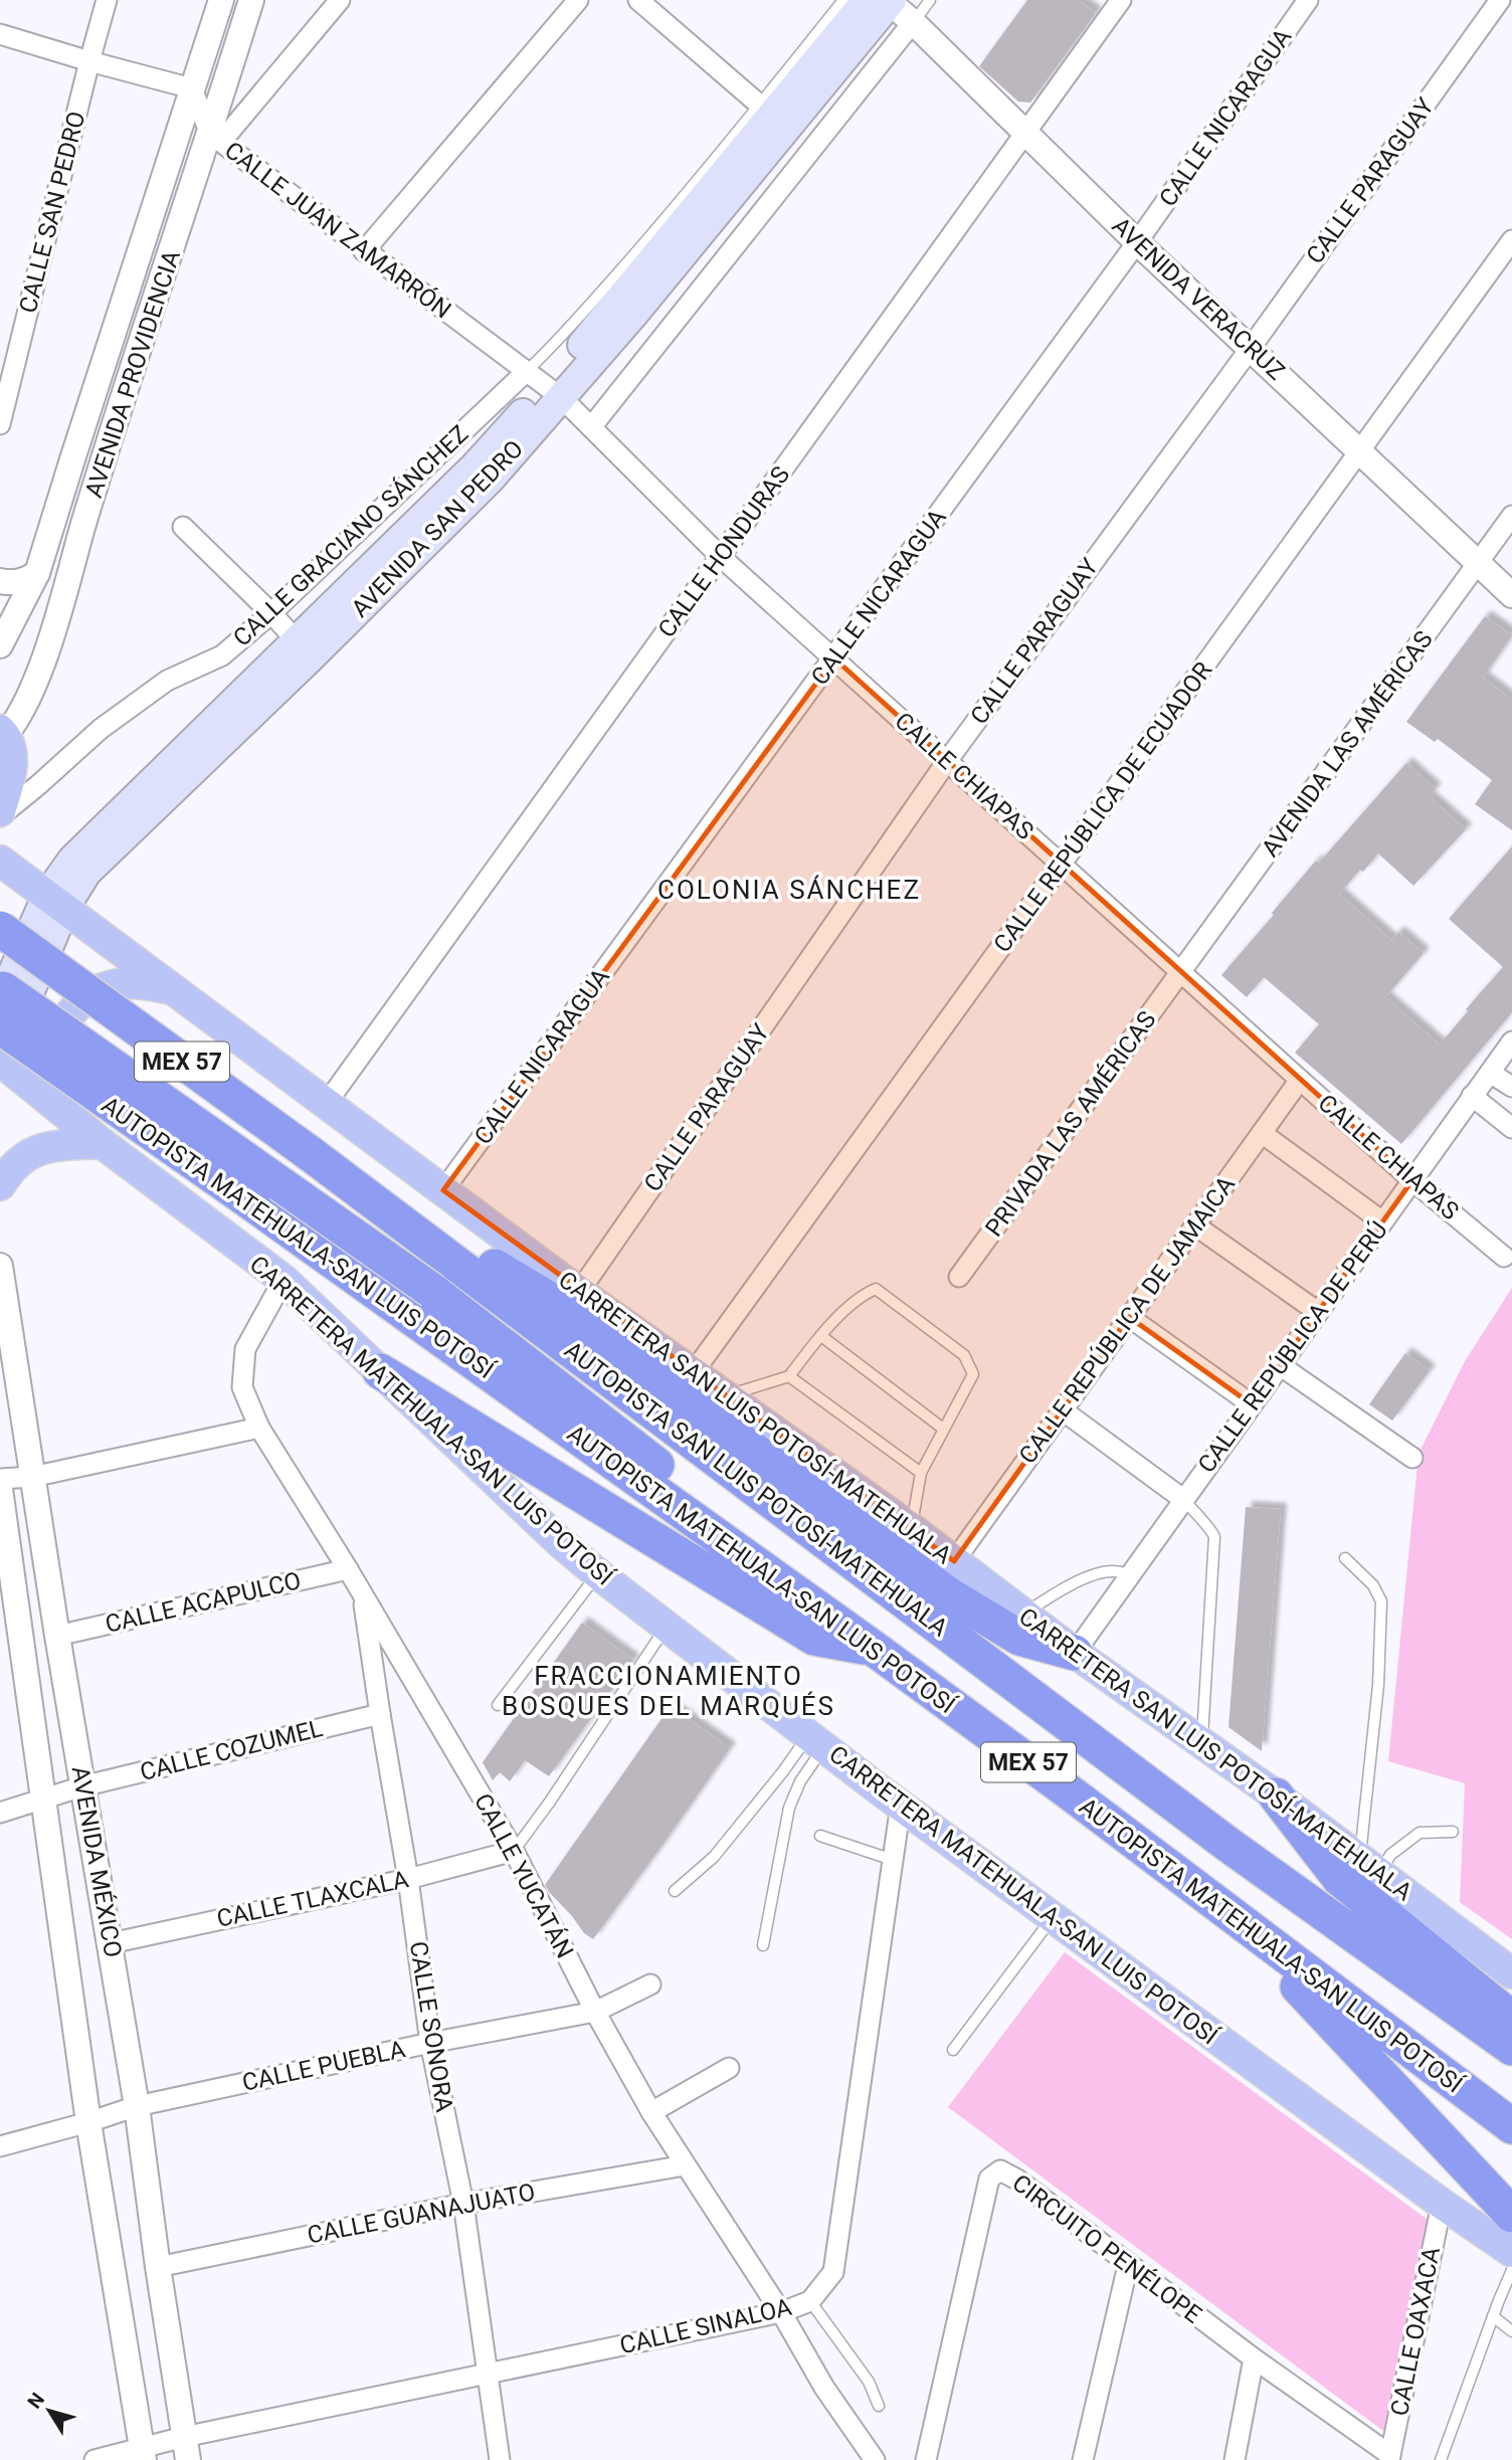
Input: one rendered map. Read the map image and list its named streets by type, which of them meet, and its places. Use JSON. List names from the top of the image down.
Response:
{
  "streets": {
    "highway": ["MEX 57", "AUTOPISTA MATEHUALA-SAN LUIS POTOSÍ", "AUTOPISTA SAN LUIS POTOSÍ-MATEHUALA"],
    "main road": ["AVENIDA SAN PEDRO", "CARRETERA SAN LUIS POTOSÍ-MATEHUALA", "CARRETERA MATEHUALA-SAN LUIS POTOSÍ"],
    "street": [
      "CALLE NICARAGUA",
      "CALLE PARAGUAY",
      "CALLE SAN PEDRO",
      "CALLE JUAN ZAMARRÓN",
      "AVENIDA VERACRUZ",
      "AVENIDA PROVIDENCIA",
      "CALLE GRACIANO SÁNCHEZ",
      "CALLE HONDURAS",
      "AVENIDA LAS AMÉRICAS",
      "CALLE CHIAPAS",
      "CALLE REPÚBLICA DE ECUADOR",
      "PRIVADA LAS AMÉRICAS",
      "CALLE REPÚBLICA DE JAMAICA",
      "CALLE REPÚBLICA DE PERÚ",
      "CALLE ACAPULCO",
      "CALLE COZUMEL",
      "AVENIDA MÉXICO",
      "CALLE YUCATÁN",
      "CALLE TLAXCALA",
      "CALLE SONORA",
      "CALLE PUEBLA",
      "CALLE GUANAJUATO",
      "CIRCUITO PENÉLOPE",
      "CALLE SINALOA",
      "CALLE OAXACA"
    ]
  },
  "crossings": [
    ["CALLE NICARAGUA", "AVENIDA VERACRUZ"],
    ["CALLE NICARAGUA", "CALLE CHIAPAS"],
    ["CALLE NICARAGUA", "CARRETERA SAN LUIS POTOSÍ-MATEHUALA"],
    ["CALLE PARAGUAY", "AVENIDA VERACRUZ"],
    ["CALLE PARAGUAY", "CALLE CHIAPAS"],
    ["CALLE PARAGUAY", "MEX 57"],
    ["CALLE PARAGUAY", "CARRETERA SAN LUIS POTOSÍ-MATEHUALA"],
    ["CALLE PARAGUAY", "AUTOPISTA SAN LUIS POTOSÍ-MATEHUALA"],
    ["CALLE JUAN ZAMARRÓN", "AVENIDA PROVIDENCIA"],
    ["CALLE JUAN ZAMARRÓN", "AVENIDA SAN PEDRO"],
    ["CALLE JUAN ZAMARRÓN", "CALLE GRACIANO SÁNCHEZ"],
    ["CALLE JUAN ZAMARRÓN", "CALLE CHIAPAS"],
    ["AVENIDA VERACRUZ", "AVENIDA SAN PEDRO"],
    ["AVENIDA VERACRUZ", "CALLE HONDURAS"],
    ["AVENIDA VERACRUZ", "AVENIDA LAS AMÉRICAS"],
    ["AVENIDA VERACRUZ", "CALLE REPÚBLICA DE ECUADOR"],
    ["AVENIDA SAN PEDRO", "CALLE GRACIANO SÁNCHEZ"],
    ["AVENIDA SAN PEDRO", "CALLE CHIAPAS"],
    ["AVENIDA SAN PEDRO", "CARRETERA SAN LUIS POTOSÍ-MATEHUALA"],
    ["AVENIDA SAN PEDRO", "CARRETERA MATEHUALA-SAN LUIS POTOSÍ"],
    ["CALLE GRACIANO SÁNCHEZ", "CALLE CHIAPAS"],
    ["CALLE HONDURAS", "CALLE CHIAPAS"],
    ["CALLE HONDURAS", "CARRETERA SAN LUIS POTOSÍ-MATEHUALA"],
    ["AVENIDA LAS AMÉRICAS", "CALLE CHIAPAS"],
    ["AVENIDA LAS AMÉRICAS", "PRIVADA LAS AMÉRICAS"],
    ["CALLE CHIAPAS", "CALLE REPÚBLICA DE ECUADOR"],
    ["CALLE CHIAPAS", "PRIVADA LAS AMÉRICAS"],
    ["CALLE CHIAPAS", "CALLE REPÚBLICA DE JAMAICA"],
    ["CALLE CHIAPAS", "CALLE REPÚBLICA DE PERÚ"],
    ["CALLE REPÚBLICA DE ECUADOR", "CARRETERA SAN LUIS POTOSÍ-MATEHUALA"],
    ["MEX 57", "CARRETERA SAN LUIS POTOSÍ-MATEHUALA"],
    ["MEX 57", "AUTOPISTA SAN LUIS POTOSÍ-MATEHUALA"],
    ["CALLE REPÚBLICA DE JAMAICA", "CARRETERA SAN LUIS POTOSÍ-MATEHUALA"],
    ["CALLE REPÚBLICA DE PERÚ", "CARRETERA SAN LUIS POTOSÍ-MATEHUALA"],
    ["CARRETERA SAN LUIS POTOSÍ-MATEHUALA", "AUTOPISTA SAN LUIS POTOSÍ-MATEHUALA"],
    ["CARRETERA MATEHUALA-SAN LUIS POTOSÍ", "CALLE YUCATÁN"],
    ["CARRETERA MATEHUALA-SAN LUIS POTOSÍ", "CALLE SINALOA"],
    ["CARRETERA MATEHUALA-SAN LUIS POTOSÍ", "CALLE OAXACA"],
    ["CALLE ACAPULCO", "AVENIDA MÉXICO"],
    ["CALLE ACAPULCO", "CALLE YUCATÁN"],
    ["CALLE COZUMEL", "AVENIDA MÉXICO"],
    ["CALLE COZUMEL", "CALLE SONORA"],
    ["AVENIDA MÉXICO", "CALLE TLAXCALA"],
    ["AVENIDA MÉXICO", "CALLE PUEBLA"],
    ["AVENIDA MÉXICO", "CALLE GUANAJUATO"],
    ["AVENIDA MÉXICO", "CALLE SINALOA"],
    ["CALLE YUCATÁN", "CALLE TLAXCALA"],
    ["CALLE YUCATÁN", "CALLE SONORA"],
    ["CALLE YUCATÁN", "CALLE PUEBLA"],
    ["CALLE YUCATÁN", "CALLE GUANAJUATO"],
    ["CALLE YUCATÁN", "CALLE SINALOA"],
    ["CALLE TLAXCALA", "CALLE SONORA"],
    ["CALLE SONORA", "CALLE PUEBLA"],
    ["CALLE SONORA", "CALLE GUANAJUATO"],
    ["CALLE SONORA", "CALLE SINALOA"],
    ["CIRCUITO PENÉLOPE", "CALLE OAXACA"]
  ],
  "districts": ["COLONIA SÁNCHEZ", "FRACCIONAMIENTO BOSQUES DEL MARQUÉS"],
  "north": "top left"
}
